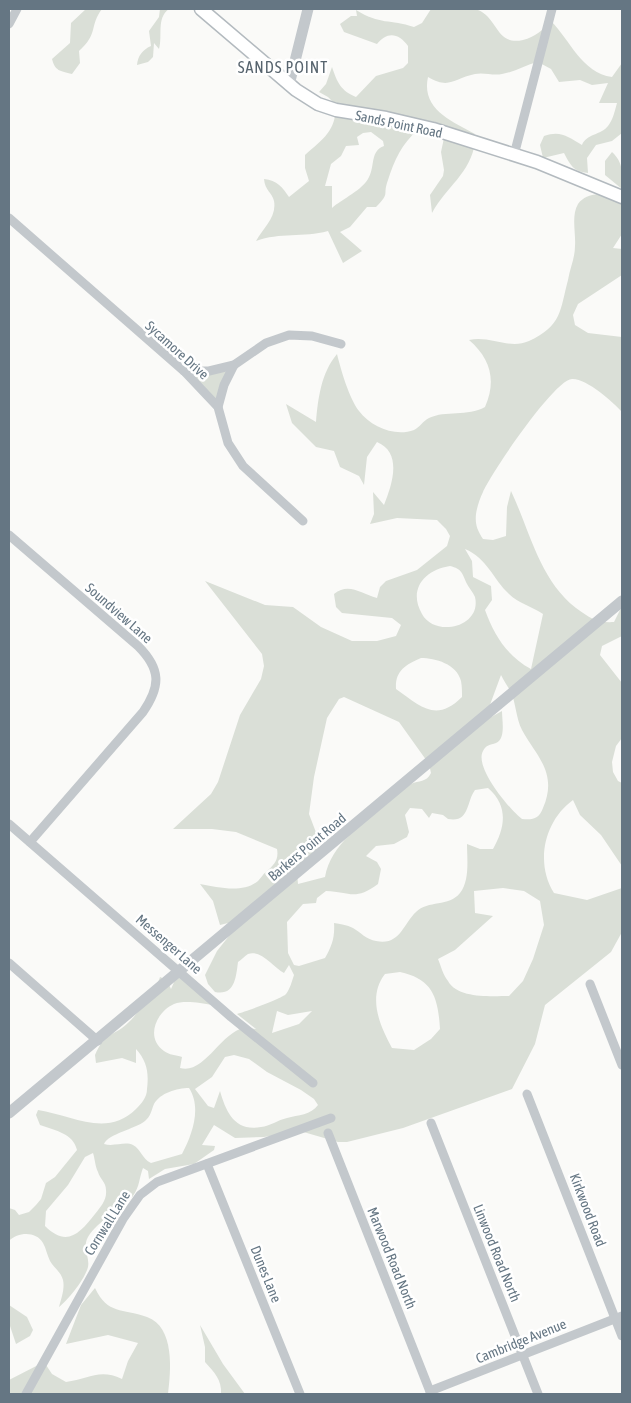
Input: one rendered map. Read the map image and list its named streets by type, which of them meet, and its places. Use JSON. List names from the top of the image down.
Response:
{
  "streets": {
    "main road": ["Sands Point Road"],
    "street": [
      "Sycamore Drive",
      "Soundview Lane",
      "Barkers Point Road",
      "Messenger Lane",
      "Kirkwood Road",
      "Cornwall Lane",
      "Linwood Road North",
      "Marwood Road North",
      "Dunes Lane",
      "Cambridge Avenue"
    ]
  },
  "crossings": [
    ["Soundview Lane", "Messenger Lane"],
    ["Barkers Point Road", "Messenger Lane"],
    ["Kirkwood Road", "Cambridge Avenue"],
    ["Cornwall Lane", "Dunes Lane"],
    ["Linwood Road North", "Cambridge Avenue"],
    ["Marwood Road North", "Cambridge Avenue"]
  ],
  "districts": ["SANDS POINT"]
}
